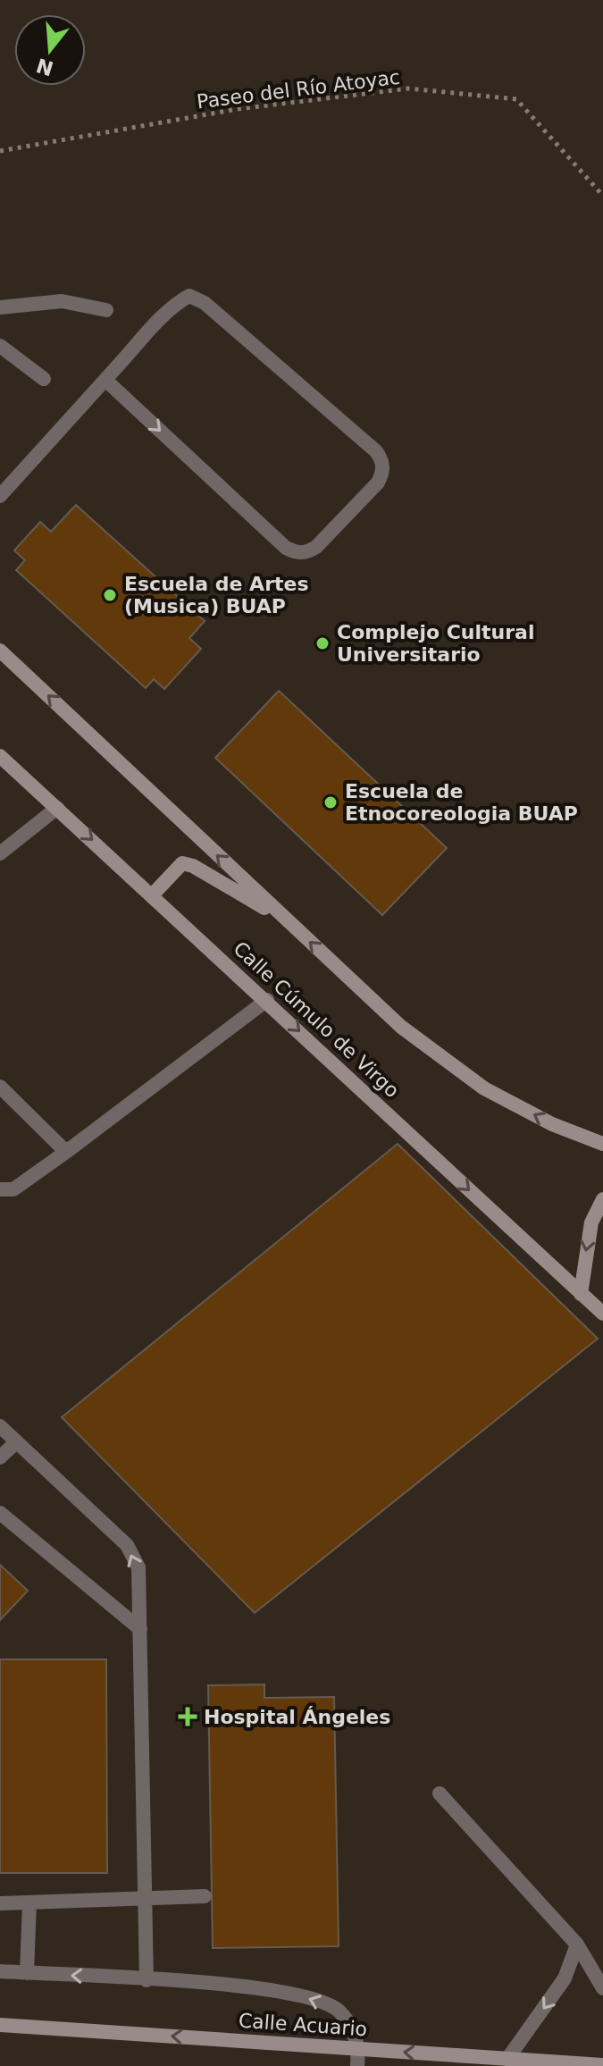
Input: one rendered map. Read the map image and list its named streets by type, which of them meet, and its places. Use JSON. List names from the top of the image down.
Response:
{
  "streets": {
    "main road": ["Calle Cúmulo de Virgo", "Calle Acuario"],
    "path": ["Paseo del Río Atoyac"]
  },
  "one_way": ["Calle Acuario"],
  "places": {
    "other": ["Escuela de Artes (Musica) BUAP", "Complejo Cultural Universitario", "Escuela de Etnocoreologia BUAP"],
    "health": ["Hospital Ángeles"]
  },
  "north": "bottom"
}
